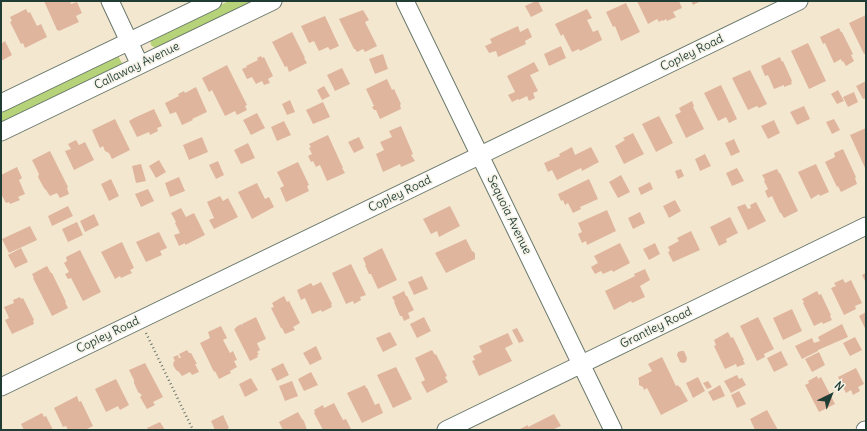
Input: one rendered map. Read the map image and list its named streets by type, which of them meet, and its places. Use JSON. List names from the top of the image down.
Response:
{
  "streets": {
    "street": [
      "Copley Road",
      "Callaway Avenue",
      "Sequoia Avenue",
      "Grantley Road"
    ]
  },
  "crossings": [
    ["Copley Road", "Sequoia Avenue"],
    ["Sequoia Avenue", "Grantley Road"]
  ],
  "north": "top right"
}
